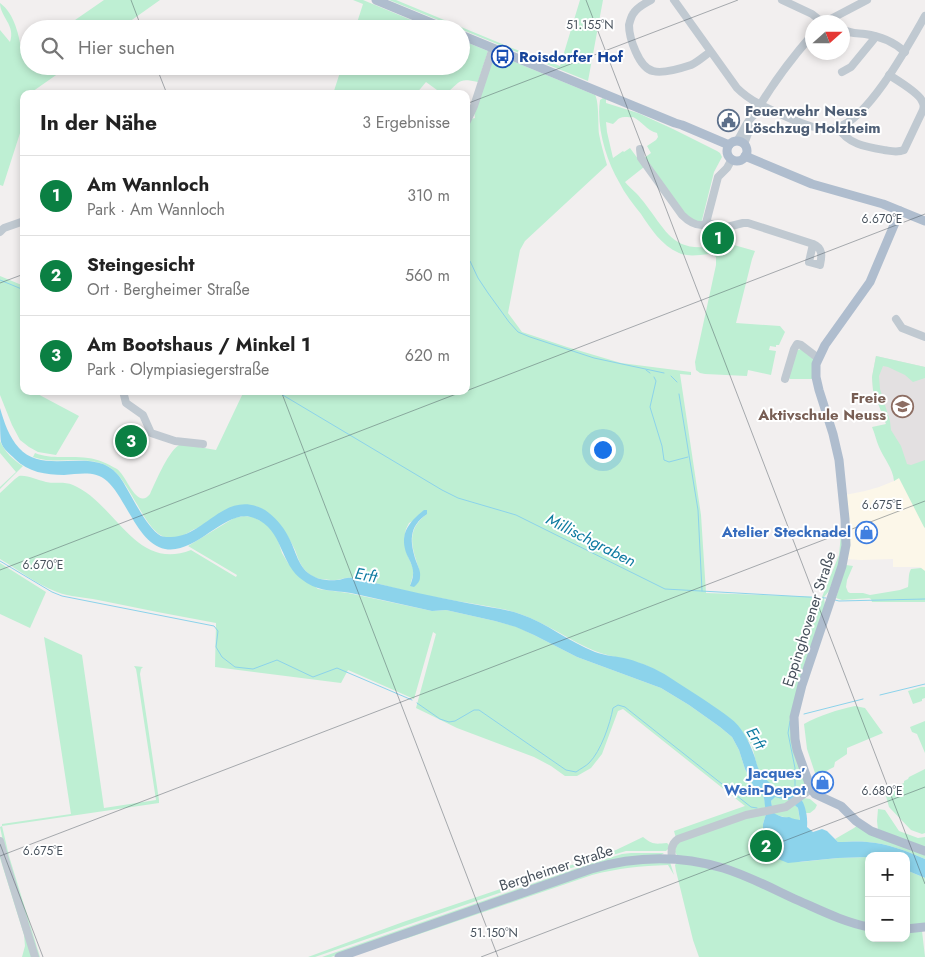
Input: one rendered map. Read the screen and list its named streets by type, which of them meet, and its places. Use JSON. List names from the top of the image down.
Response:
{
  "streets": {
    "main road": ["Eppinghovener Straße", "Bergheimer Straße"]
  },
  "water": ["Millischgraben", "Erft"],
  "places": {
    "bus stop": ["Roisdorfer Hof"],
    "public building": ["Feuerwehr Neuss Löschzug Holzheim"],
    "school or university": ["Freie Aktivschule Neuss"],
    "shop": ["Atelier Stecknadel", "Jacques’ Wein-Depot"]
  },
  "north": "right",
  "page": {
    "search": "Hier suchen",
    "heading": ["In der Nähe", "3 Ergebnisse"],
    "list": [
      {
        "mark": "1",
        "name": "Am Wannloch",
        "note": "Park · Am Wannloch",
        "value": "310 m"
      },
      {
        "mark": "2",
        "name": "Steingesicht",
        "note": "Ort · Bergheimer Straße",
        "value": "560 m"
      },
      {
        "mark": "3",
        "name": "Am Bootshaus / Minkel 1",
        "note": "Park · Olympiasiegerstraße",
        "value": "620 m"
      }
    ],
    "pins": ["1", "3", "2"],
    "map_buttons": ["+", "−"]
  },
  "coordinates": [
    "51.155°N",
    "6.670°E",
    "6.675°E",
    "6.680°E",
    "51.150°N"
  ]
}
